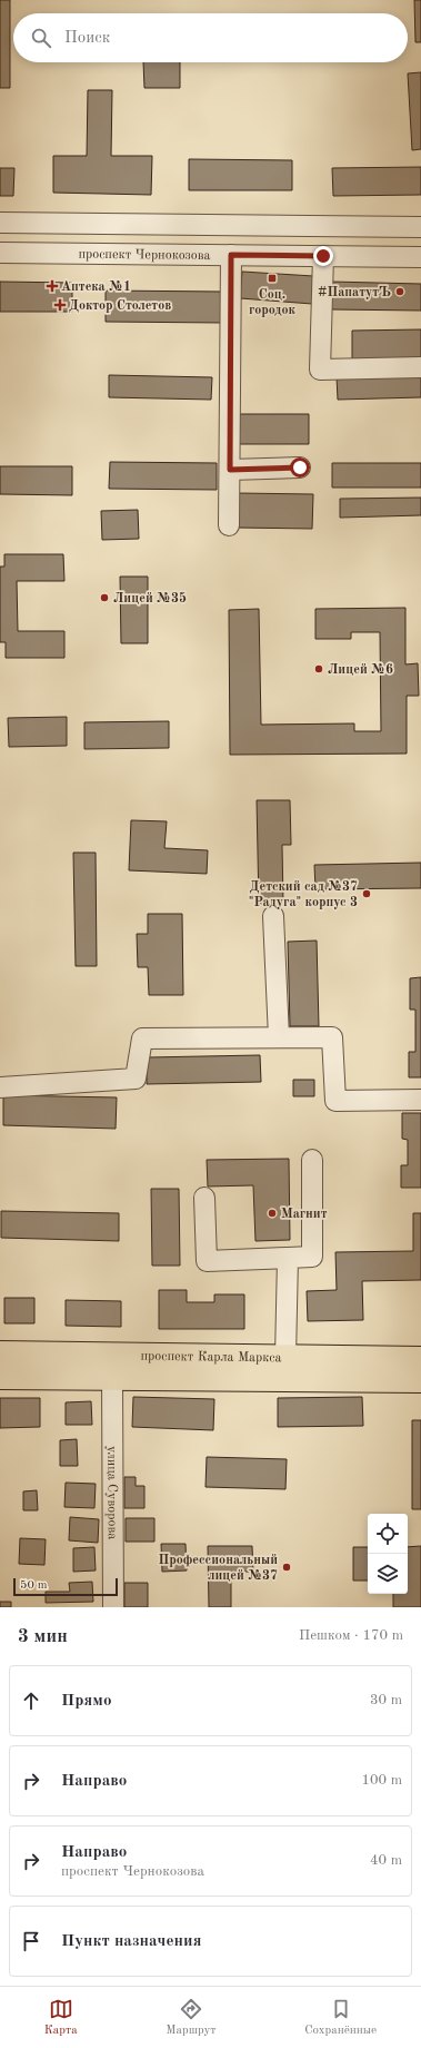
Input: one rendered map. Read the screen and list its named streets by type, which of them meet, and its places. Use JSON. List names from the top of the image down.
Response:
{
  "streets": {
    "main road": ["проспект Карла Маркса"],
    "street": ["проспект Чернокозова", "улица Суворова"]
  },
  "crossings": [
    ["проспект Карла Маркса", "улица Суворова"]
  ],
  "places": {
    "transit": ["Соц. городок"],
    "health": ["Аптека №1", "Доктор Столетов"],
    "other": [
      "#ПапатутЪ",
      "Лицей №35",
      "Лицей №6",
      "Детский сад №37 \"Радуга\" корпус 3",
      "Магнит",
      "Профессиональный лицей №37"
    ]
  },
  "scale_bar": "50 m",
  "page": {
    "search": "Поиск",
    "scale": "50 m",
    "heading": ["3 мин", "Пешком · 170 m"],
    "list": [
      ["Прямо", "30 m"],
      ["Направо", "100 m"],
      ["Направо", "проспект Чернокозова", "40 m"],
      "Пункт назначения"
    ],
    "nav": ["Карта", "Маршрут", "Сохранённые"]
  }
}
